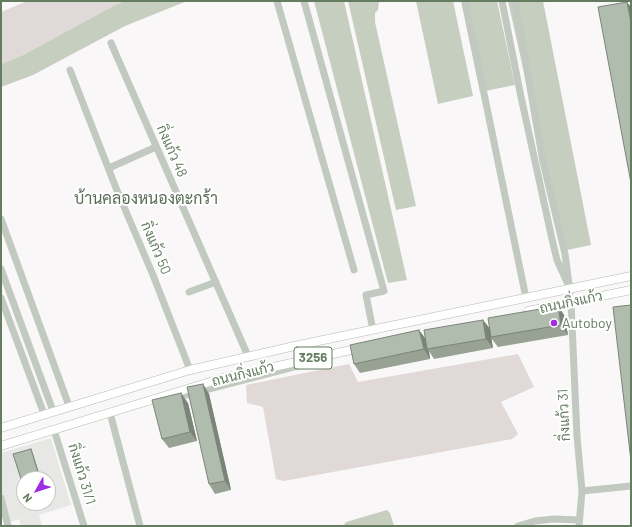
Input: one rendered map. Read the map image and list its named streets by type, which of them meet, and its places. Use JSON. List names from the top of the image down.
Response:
{
  "streets": {
    "main road": ["ถนนกิ่งแก้ว", "3256"],
    "street": [
      "กิ่งแก้ว 48",
      "กิ่งแก้ว 50",
      "กิ่งแก้ว 31",
      "กิ่งแก้ว 31/1"
    ]
  },
  "crossings": [
    ["กิ่งแก้ว 48", "ถนนกิ่งแก้ว"],
    ["กิ่งแก้ว 50", "ถนนกิ่งแก้ว"],
    ["ถนนกิ่งแก้ว", "กิ่งแก้ว 31"],
    ["ถนนกิ่งแก้ว", "กิ่งแก้ว 31/1"]
  ],
  "districts": ["บ้านคลองหนองตะกร้า"],
  "places": ["Autoboy"],
  "north": "bottom left"
}
